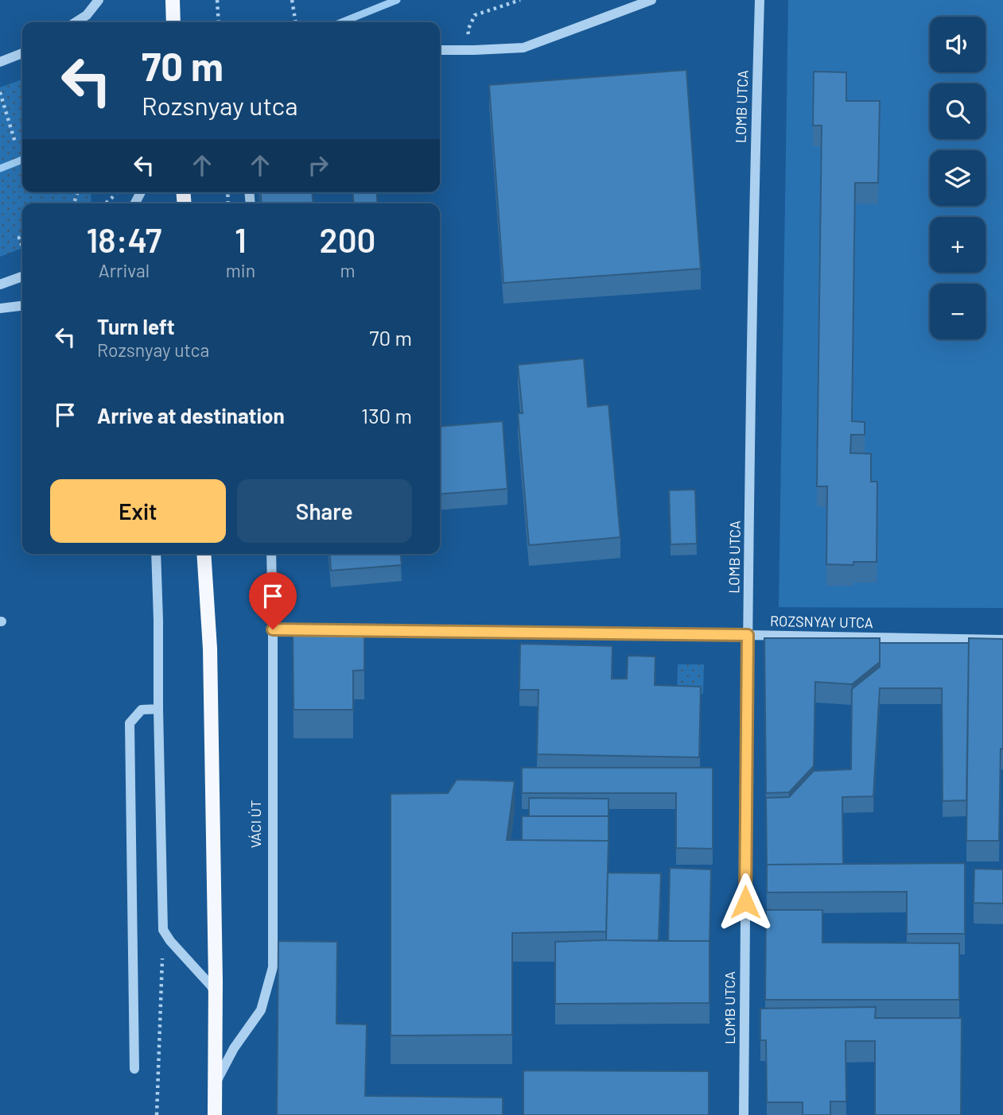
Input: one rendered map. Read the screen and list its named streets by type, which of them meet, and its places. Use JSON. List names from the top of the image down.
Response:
{
  "streets": {
    "main road": ["VÁCI ÚT"],
    "street": ["LOMB UTCA", "ROZSNYAY UTCA"]
  },
  "crossings": [
    ["LOMB UTCA", "ROZSNYAY UTCA"]
  ],
  "page": {
    "map_buttons": ["+", "−"],
    "turn": ["70 m", "Rozsnyay utca"],
    "eta": [
      "18:47",
      "Arrival",
      "1",
      "min",
      "200",
      "m"
    ],
    "list": [
      {
        "name": "Turn left",
        "note": "Rozsnyay utca",
        "value": "70 m"
      },
      {
        "name": "Arrive at destination",
        "value": "130 m"
      }
    ],
    "buttons": ["Exit", "Share"]
  }
}
